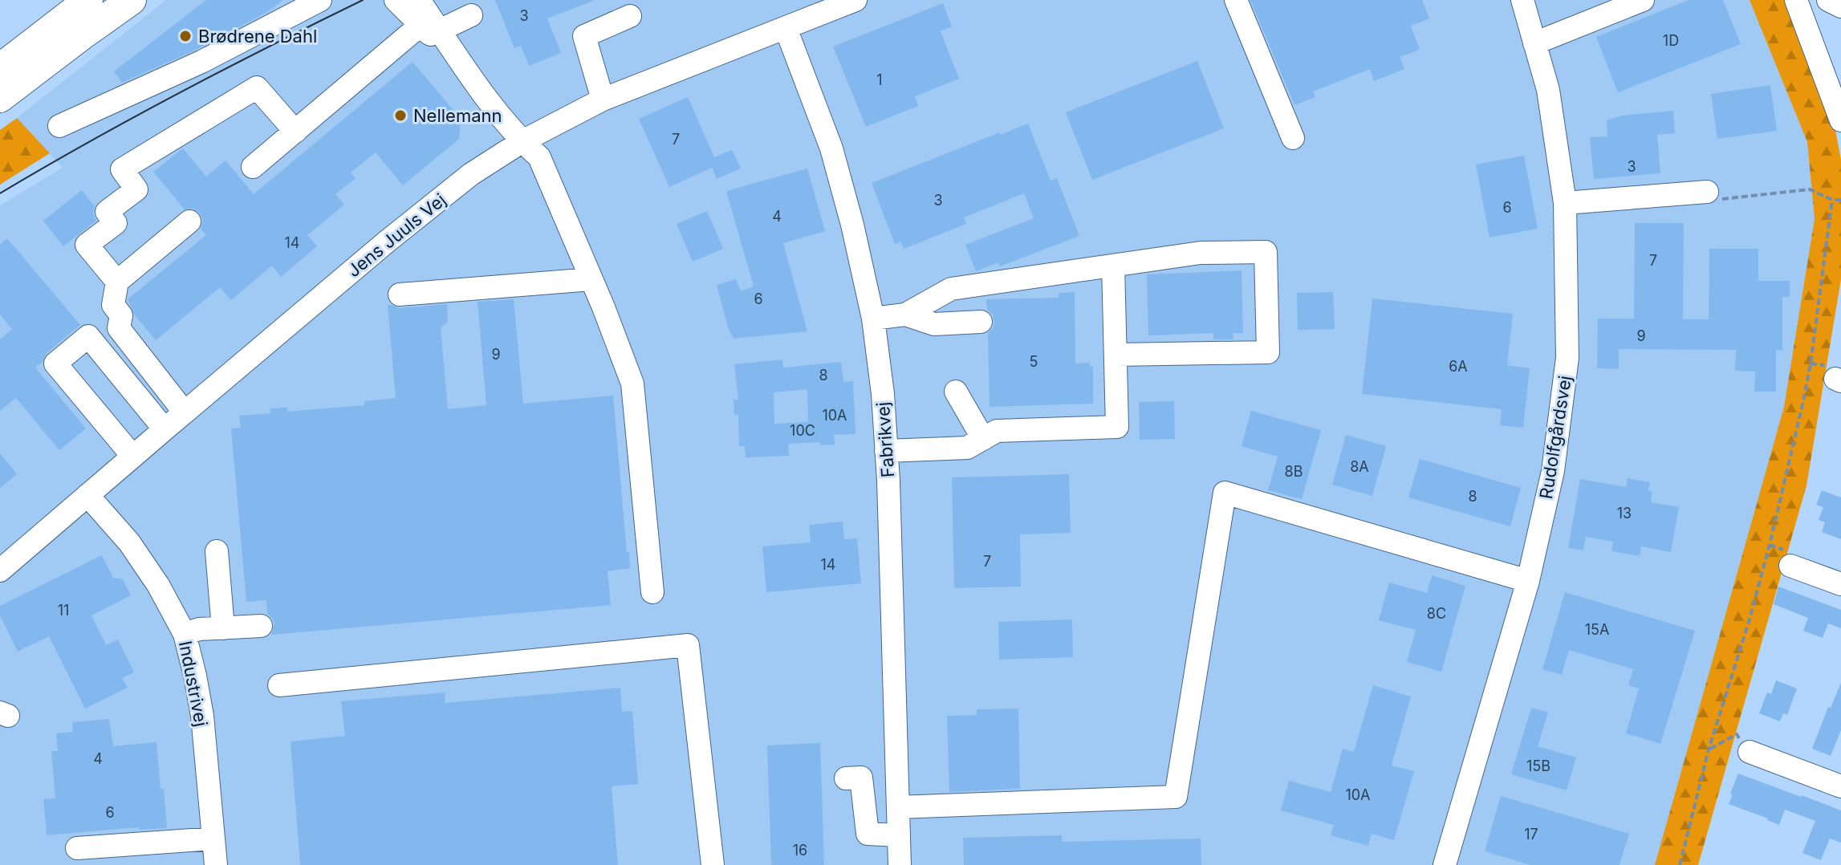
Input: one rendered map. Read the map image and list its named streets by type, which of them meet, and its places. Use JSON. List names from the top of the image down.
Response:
{
  "streets": {
    "street": [
      "Jens Juuls Vej",
      "Rudolfgårdsvej",
      "Fabrikvej",
      "Industrivej"
    ]
  },
  "crossings": [
    ["Jens Juuls Vej", "Fabrikvej"],
    ["Jens Juuls Vej", "Industrivej"]
  ],
  "places": ["Brødrene Dahl", "Nellemann"],
  "house_numbers": [
    "3",
    "1D",
    "1",
    "7",
    "3",
    "3",
    "6",
    "4",
    "14",
    "7",
    "6",
    "9",
    "9",
    "5",
    "6A",
    "8",
    "10A",
    "10C",
    "8A",
    "8B",
    "8",
    "13",
    "7",
    "14",
    "11",
    "8C",
    "15A",
    "4",
    "15B",
    "10A",
    "6",
    "17",
    "16"
  ]
}
